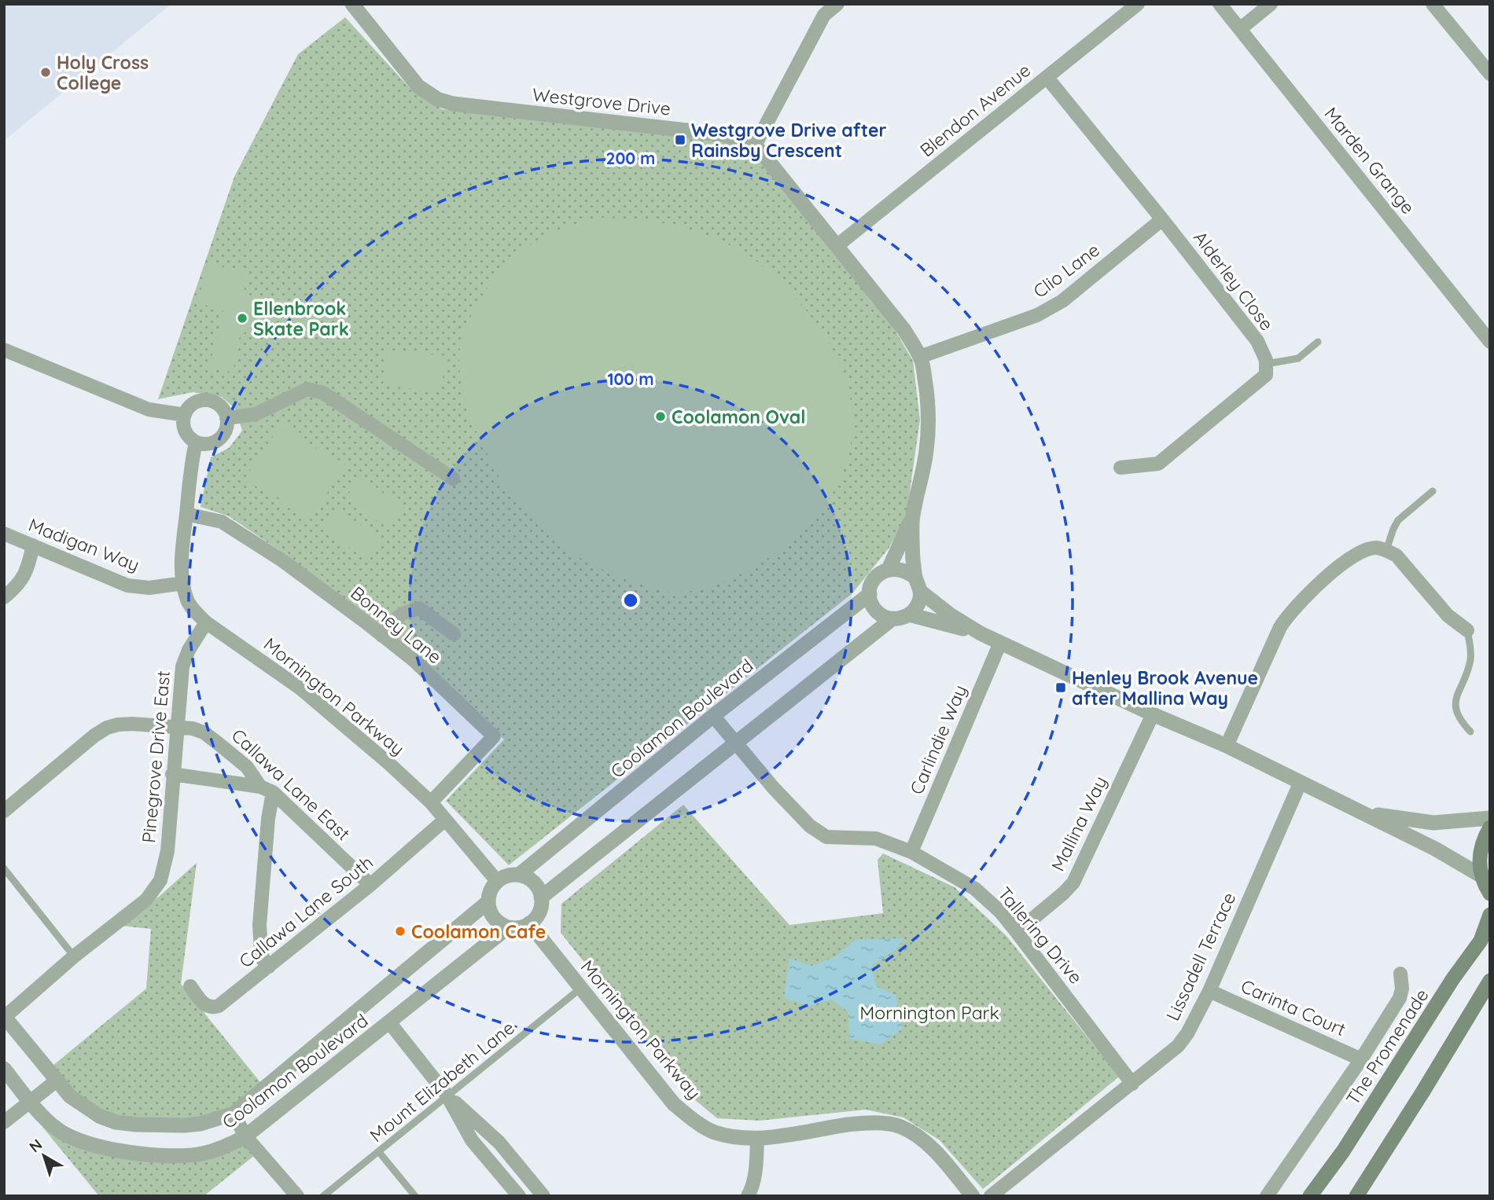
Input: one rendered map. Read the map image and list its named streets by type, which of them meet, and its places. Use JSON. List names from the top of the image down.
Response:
{
  "streets": {
    "main road": ["The Promenade"],
    "street": [
      "Westgrove Drive",
      "Blendon Avenue",
      "Marden Grange",
      "Clio Lane",
      "Alderley Close",
      "Madigan Way",
      "Bonney Lane",
      "Mornington Parkway",
      "Coolamon Boulevard",
      "Carlindie Way",
      "Pinegrove Drive East",
      "Callawa Lane East",
      "Mallina Way",
      "Callawa Lane South",
      "Tallering Drive",
      "Lissadell Terrace",
      "Carinta Court"
    ],
    "lane": ["Mount Elizabeth Lane"]
  },
  "crossings": [
    ["Westgrove Drive", "Blendon Avenue"],
    ["Westgrove Drive", "Clio Lane"],
    ["Westgrove Drive", "Coolamon Boulevard"],
    ["Blendon Avenue", "Alderley Close"],
    ["Clio Lane", "Alderley Close"],
    ["Bonney Lane", "Mornington Parkway"],
    ["Mornington Parkway", "Coolamon Boulevard"],
    ["Mornington Parkway", "Pinegrove Drive East"],
    ["Mornington Parkway", "Callawa Lane South"],
    ["Mornington Parkway", "Mount Elizabeth Lane"],
    ["Coolamon Boulevard", "Pinegrove Drive East"],
    ["Coolamon Boulevard", "Tallering Drive"],
    ["Carlindie Way", "Tallering Drive"],
    ["Pinegrove Drive East", "Callawa Lane East"],
    ["Callawa Lane East", "Callawa Lane South"],
    ["Mallina Way", "Tallering Drive"],
    ["Tallering Drive", "Lissadell Terrace"],
    ["Lissadell Terrace", "Carinta Court"]
  ],
  "parks": ["Mornington Park"],
  "places": {
    "other": [
      "Holy Cross College",
      "Ellenbrook Skate Park",
      "Coolamon Oval",
      "Coolamon Cafe"
    ],
    "transit": ["Westgrove Drive after Rainsby Crescent", "Henley Brook Avenue after Mallina Way"]
  },
  "north": "top left",
  "rings": ["200 m", "100 m"]
}
